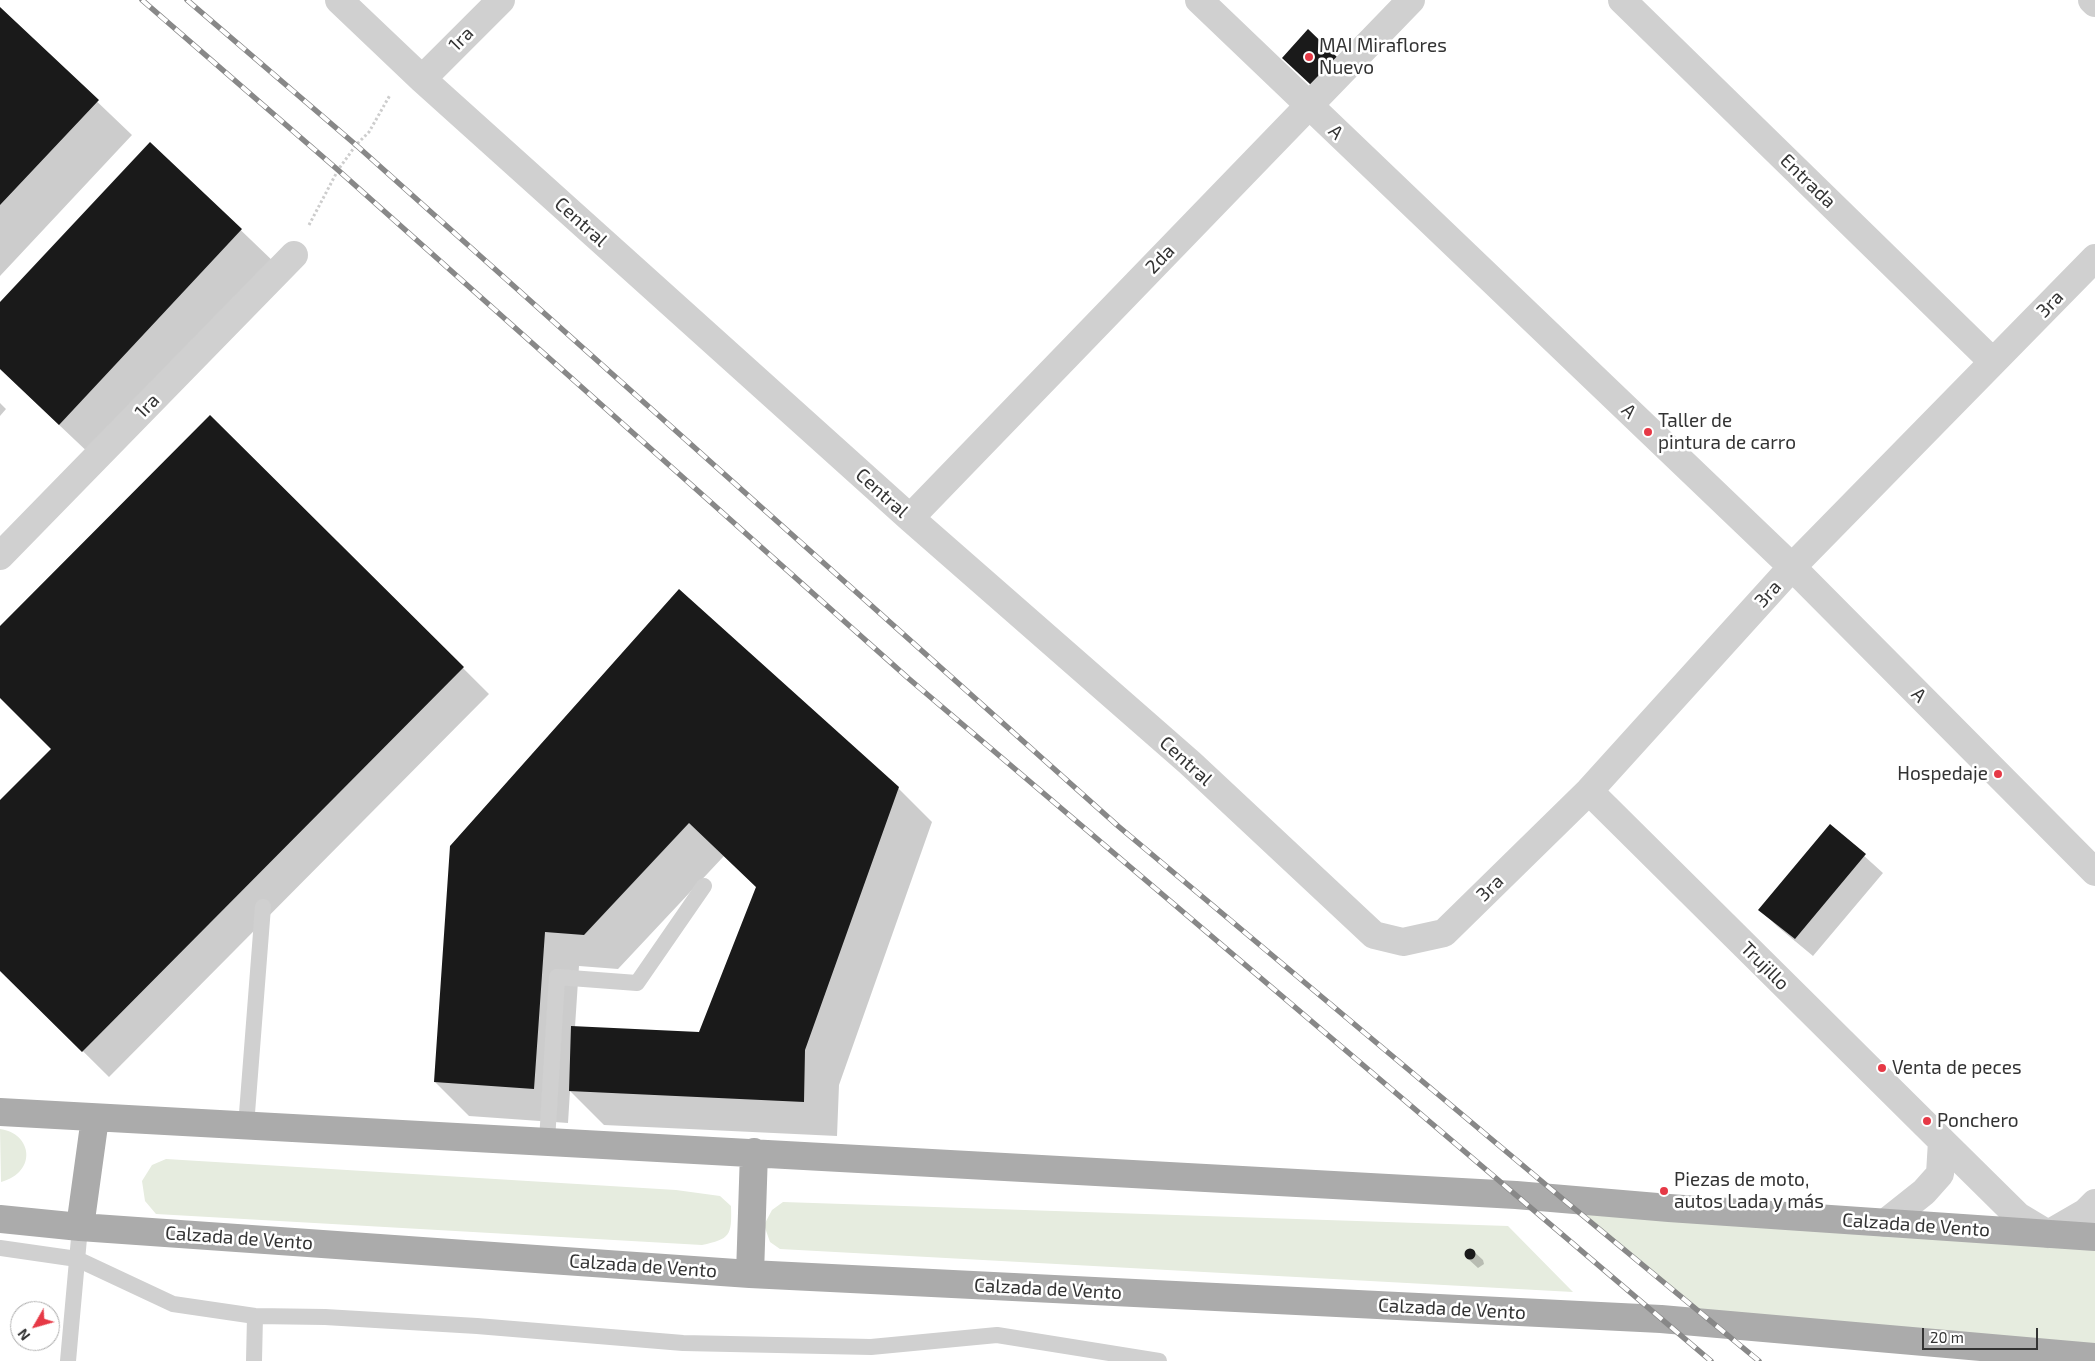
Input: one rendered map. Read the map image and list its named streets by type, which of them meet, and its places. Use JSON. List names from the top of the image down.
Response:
{
  "streets": {
    "main road": ["Calzada de Vento"],
    "street": [
      "1ra",
      "A",
      "Entrada",
      "Central",
      "2da",
      "3ra",
      "Trujillo"
    ]
  },
  "crossings": [
    ["1ra", "Central"],
    ["A", "2da"],
    ["A", "3ra"],
    ["Entrada", "3ra"],
    ["Central", "2da"],
    ["Central", "3ra"],
    ["3ra", "Trujillo"],
    ["Trujillo", "Calzada de Vento"]
  ],
  "places": [
    "MAI Miraflores Nuevo",
    "Taller de pintura de carro",
    "Hospedaje",
    "Venta de peces",
    "Ponchero",
    "Piezas de moto, autos Lada y más"
  ],
  "scale_bar": "20 m",
  "north": "bottom left"
}
